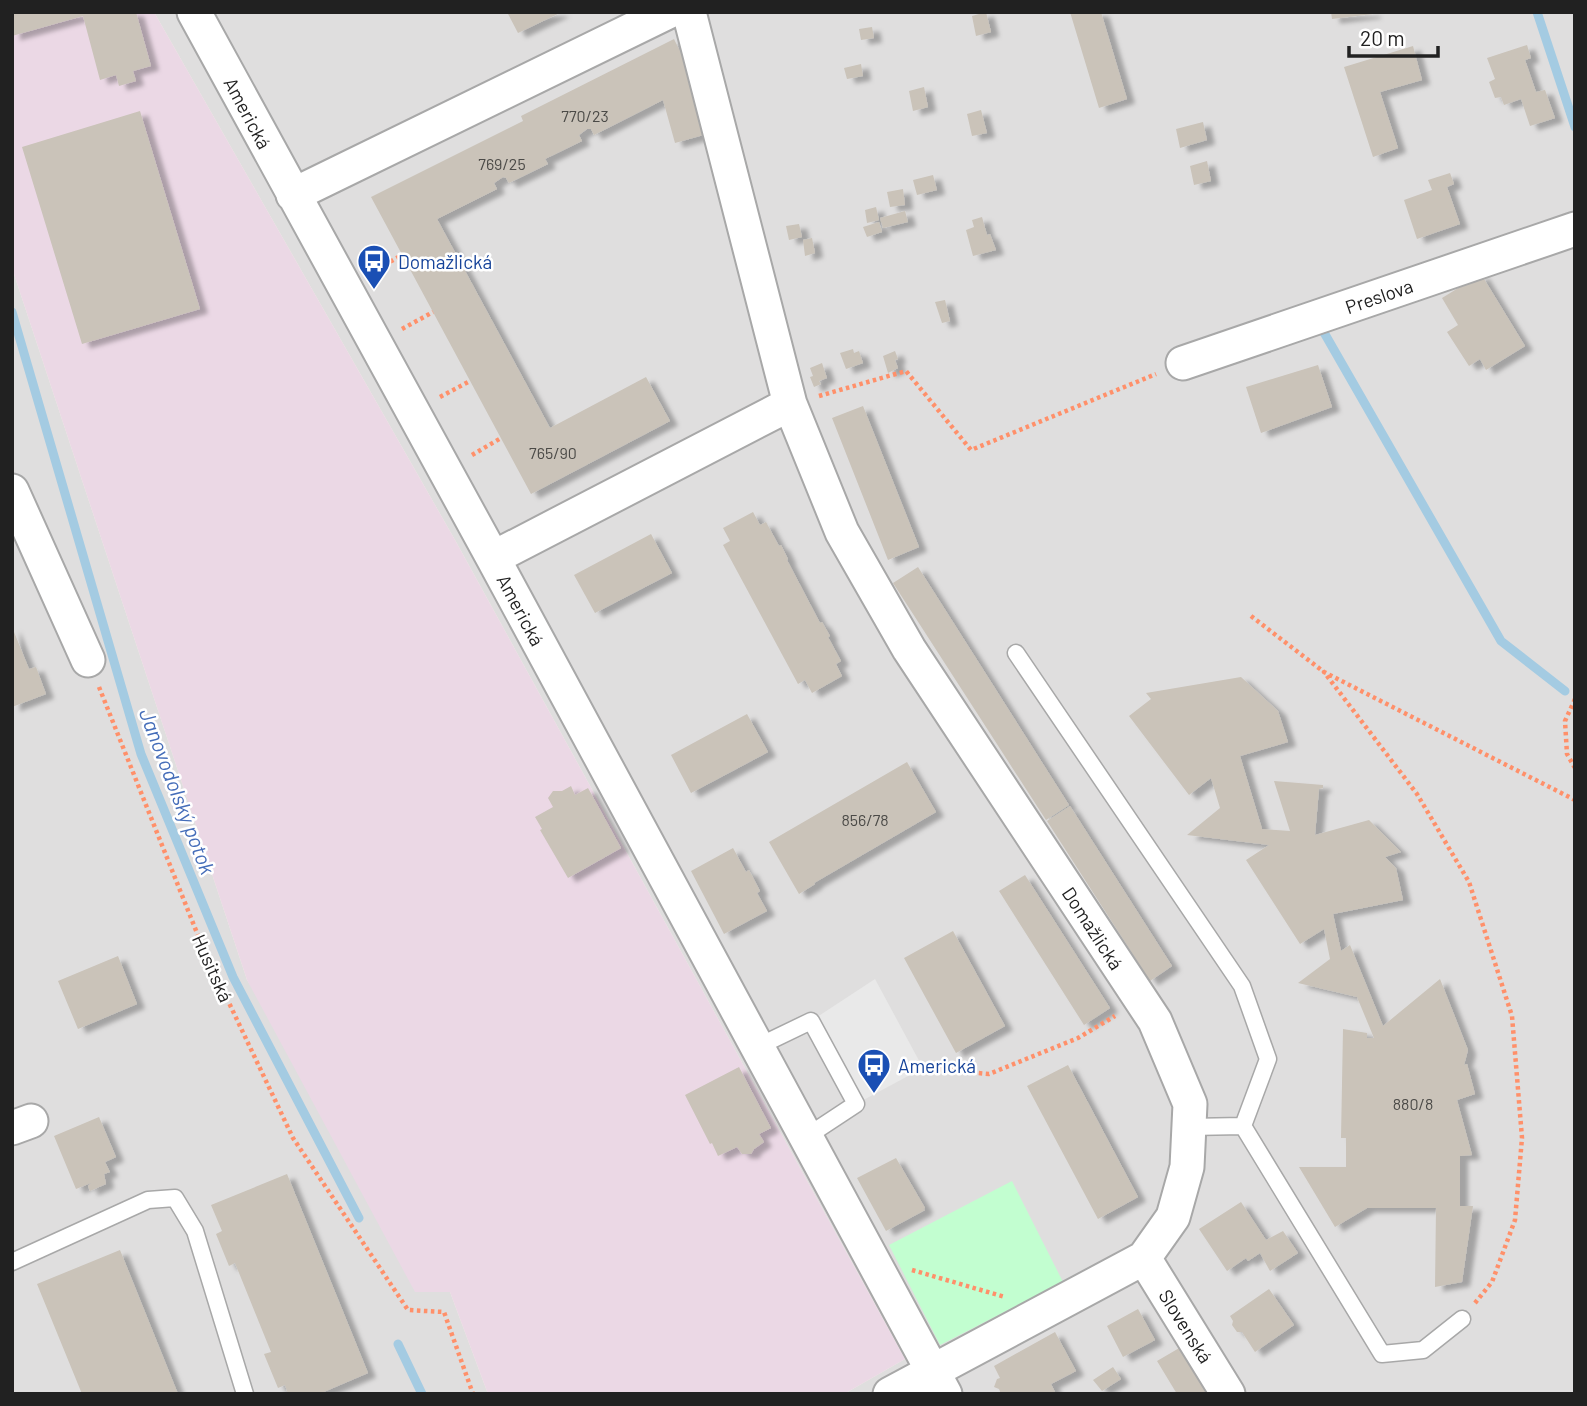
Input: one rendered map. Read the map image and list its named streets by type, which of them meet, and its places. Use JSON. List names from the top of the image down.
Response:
{
  "streets": {
    "street": [
      "Americká",
      "Preslova",
      "Domažlická",
      "Slovenská"
    ],
    "path": ["Husitská"]
  },
  "crossings": [
    ["Americká", "Domažlická"],
    ["Domažlická", "Slovenská"]
  ],
  "water": ["Janovodolský potok"],
  "places": {
    "bus stop": ["Domažlická", "Americká"]
  },
  "house_numbers": [
    "770/23",
    "769/25",
    "765/90",
    "856/78",
    "880/8"
  ],
  "scale_bar": "20 m"
}
